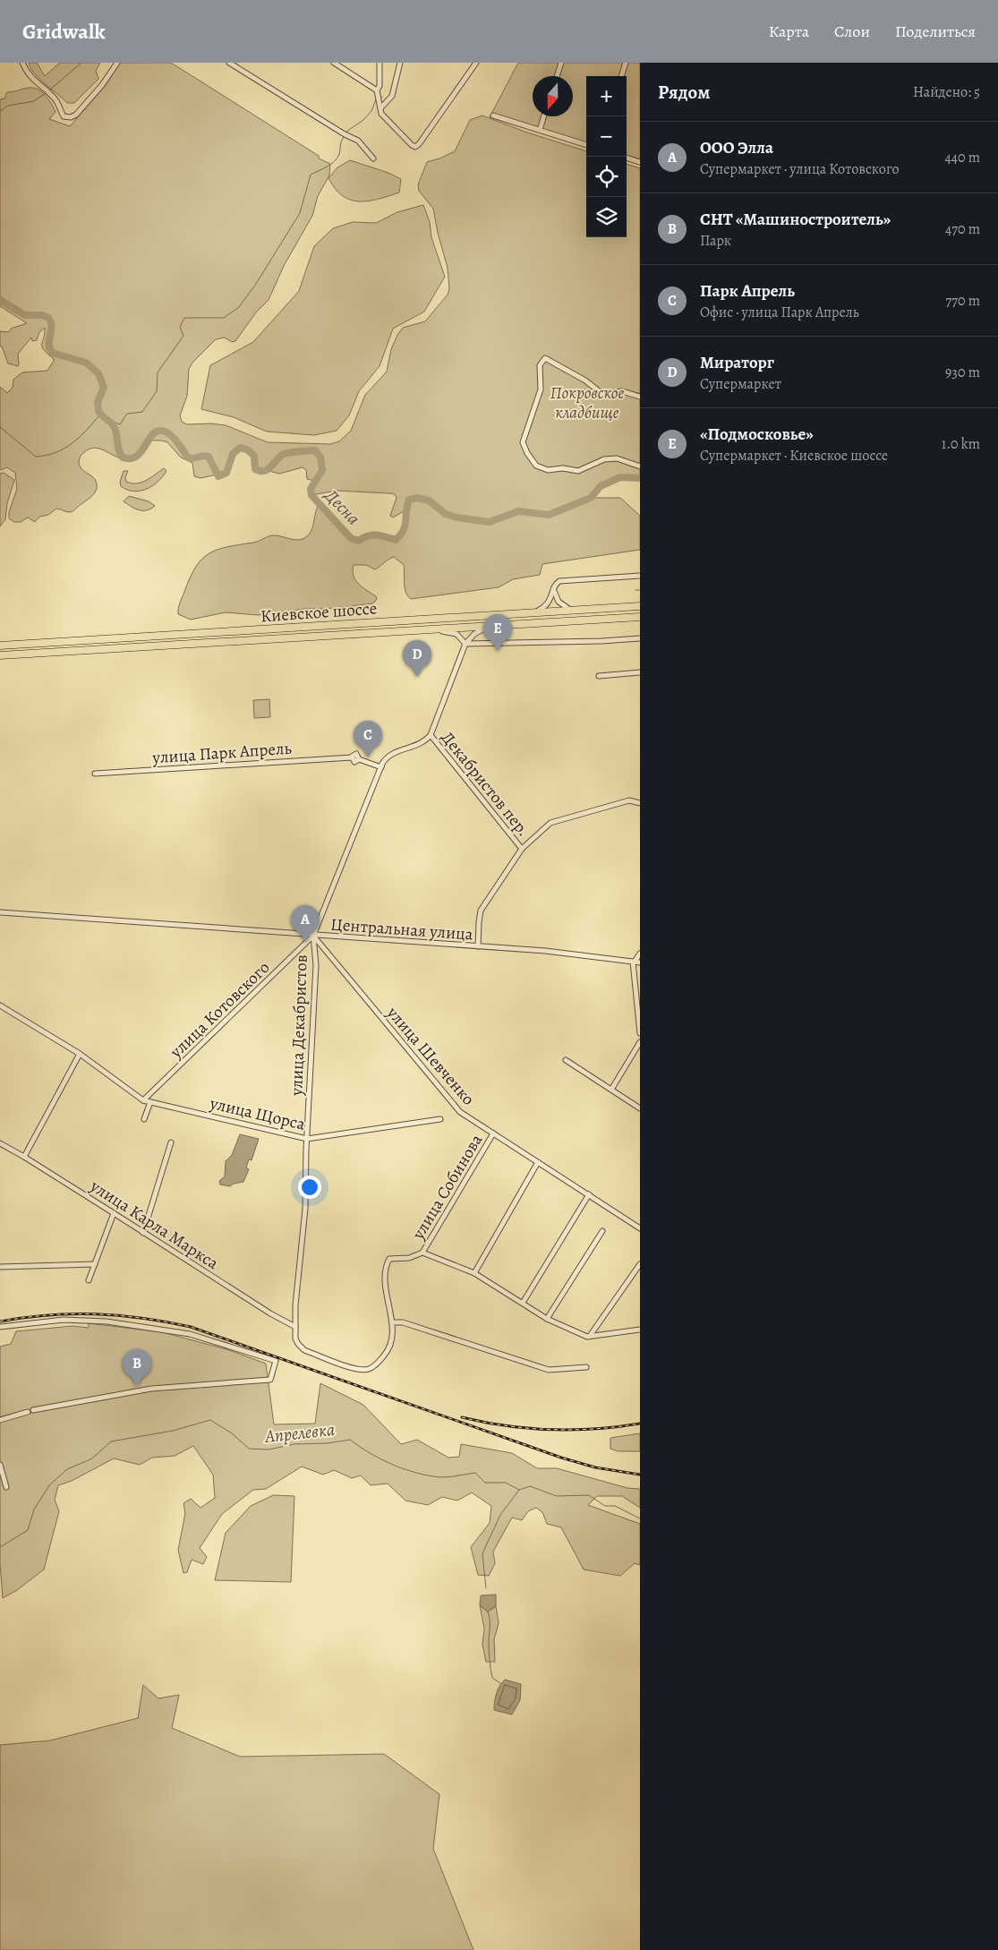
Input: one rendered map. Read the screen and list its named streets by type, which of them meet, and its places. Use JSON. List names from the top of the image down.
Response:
{
  "streets": {
    "highway": ["Киевское шоссе"],
    "street": [
      "улица Парк Апрель",
      "Декабристов пер.",
      "Центральная улица",
      "улица Котовского",
      "улица Декабристов",
      "улица Шевченко",
      "улица Щорса",
      "улица Собинова",
      "улица Карла Маркса"
    ]
  },
  "crossings": [
    ["улица Парк Апрель", "улица Декабристов"],
    ["Декабристов пер.", "улица Декабристов"],
    ["Центральная улица", "улица Котовского"],
    ["Центральная улица", "улица Декабристов"],
    ["Центральная улица", "улица Шевченко"],
    ["улица Котовского", "улица Декабристов"],
    ["улица Котовского", "улица Шевченко"],
    ["улица Котовского", "улица Щорса"],
    ["улица Декабристов", "улица Шевченко"],
    ["улица Декабристов", "улица Щорса"],
    ["улица Декабристов", "улица Карла Маркса"],
    ["улица Шевченко", "улица Собинова"]
  ],
  "water": ["Десна", "Апрелевка"],
  "parks": ["Покровское кладбище"],
  "north": "bottom",
  "page": {
    "header": "Gridwalk",
    "nav": ["Карта", "Слои", "Поделиться"],
    "heading": ["Рядом", "Найдено: 5"],
    "map_buttons": ["+", "−"],
    "list": [
      {
        "mark": "A",
        "name": "ООО Элла",
        "note": "Супермаркет · улица Котовского",
        "value": "440 m"
      },
      {
        "mark": "B",
        "name": "СНТ «Машиностроитель»",
        "note": "Парк",
        "value": "470 m"
      },
      {
        "mark": "C",
        "name": "Парк Апрель",
        "note": "Офис · улица Парк Апрель",
        "value": "770 m"
      },
      {
        "mark": "D",
        "name": "Мираторг",
        "note": "Супермаркет",
        "value": "930 m"
      },
      {
        "mark": "E",
        "name": "«Подмосковье»",
        "note": "Супермаркет · Киевское шоссе",
        "value": "1.0 km"
      }
    ],
    "pins": [
      "E",
      "D",
      "C",
      "A",
      "B"
    ]
  }
}
